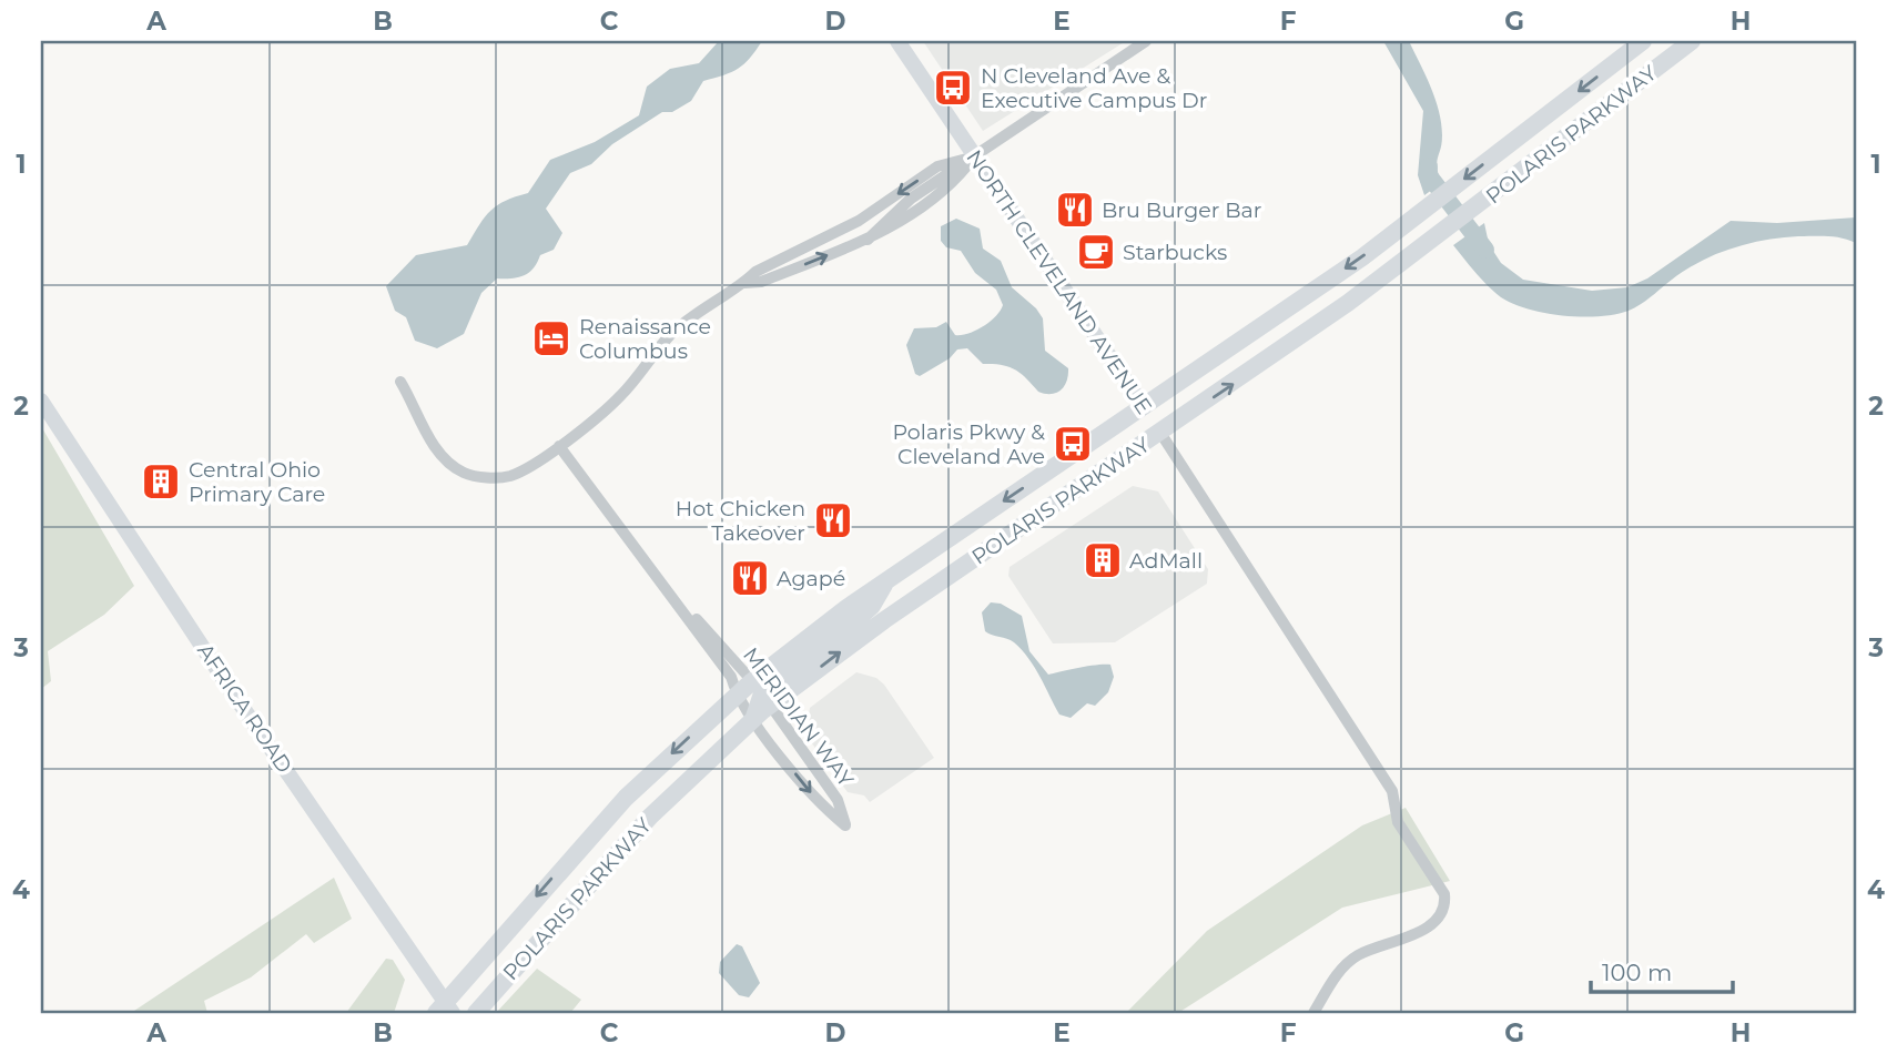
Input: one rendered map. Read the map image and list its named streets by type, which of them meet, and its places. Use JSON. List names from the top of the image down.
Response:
{
  "streets": {
    "main road": ["POLARIS PARKWAY", "NORTH CLEVELAND AVENUE"],
    "street": ["AFRICA ROAD", "MERIDIAN WAY"]
  },
  "crossings": [
    ["POLARIS PARKWAY", "NORTH CLEVELAND AVENUE"],
    ["POLARIS PARKWAY", "AFRICA ROAD"],
    ["POLARIS PARKWAY", "MERIDIAN WAY"]
  ],
  "places": {
    "bus stop": ["N Cleveland Ave & Executive Campus Dr", "Polaris Pkwy & Cleveland Ave"],
    "restaurant": ["Bru Burger Bar", "Hot Chicken Takeover", "Agapé"],
    "cafe": ["Starbucks"],
    "hotel": ["Renaissance Columbus"],
    "building": ["Central Ohio Primary Care", "AdMall"]
  },
  "scale_bar": "100 m",
  "grid": {
    "columns": [
      "A",
      "B",
      "C",
      "D",
      "E",
      "F",
      "G",
      "H"
    ],
    "rows": [
      "1",
      "2",
      "3",
      "4"
    ]
  }
}
